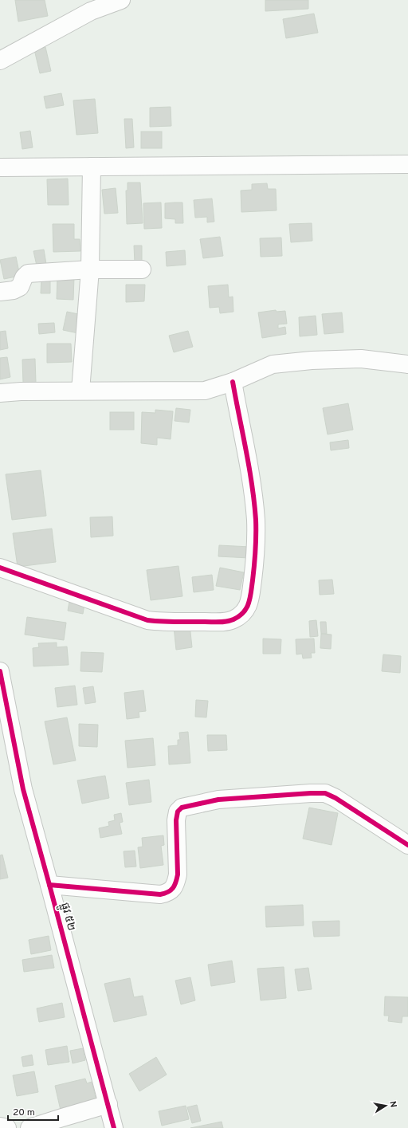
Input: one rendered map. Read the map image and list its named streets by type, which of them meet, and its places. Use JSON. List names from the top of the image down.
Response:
{
  "streets": {
    "street": ["ផ្លូវ ៥២"]
  },
  "scale_bar": "20 m",
  "north": "right"
}
